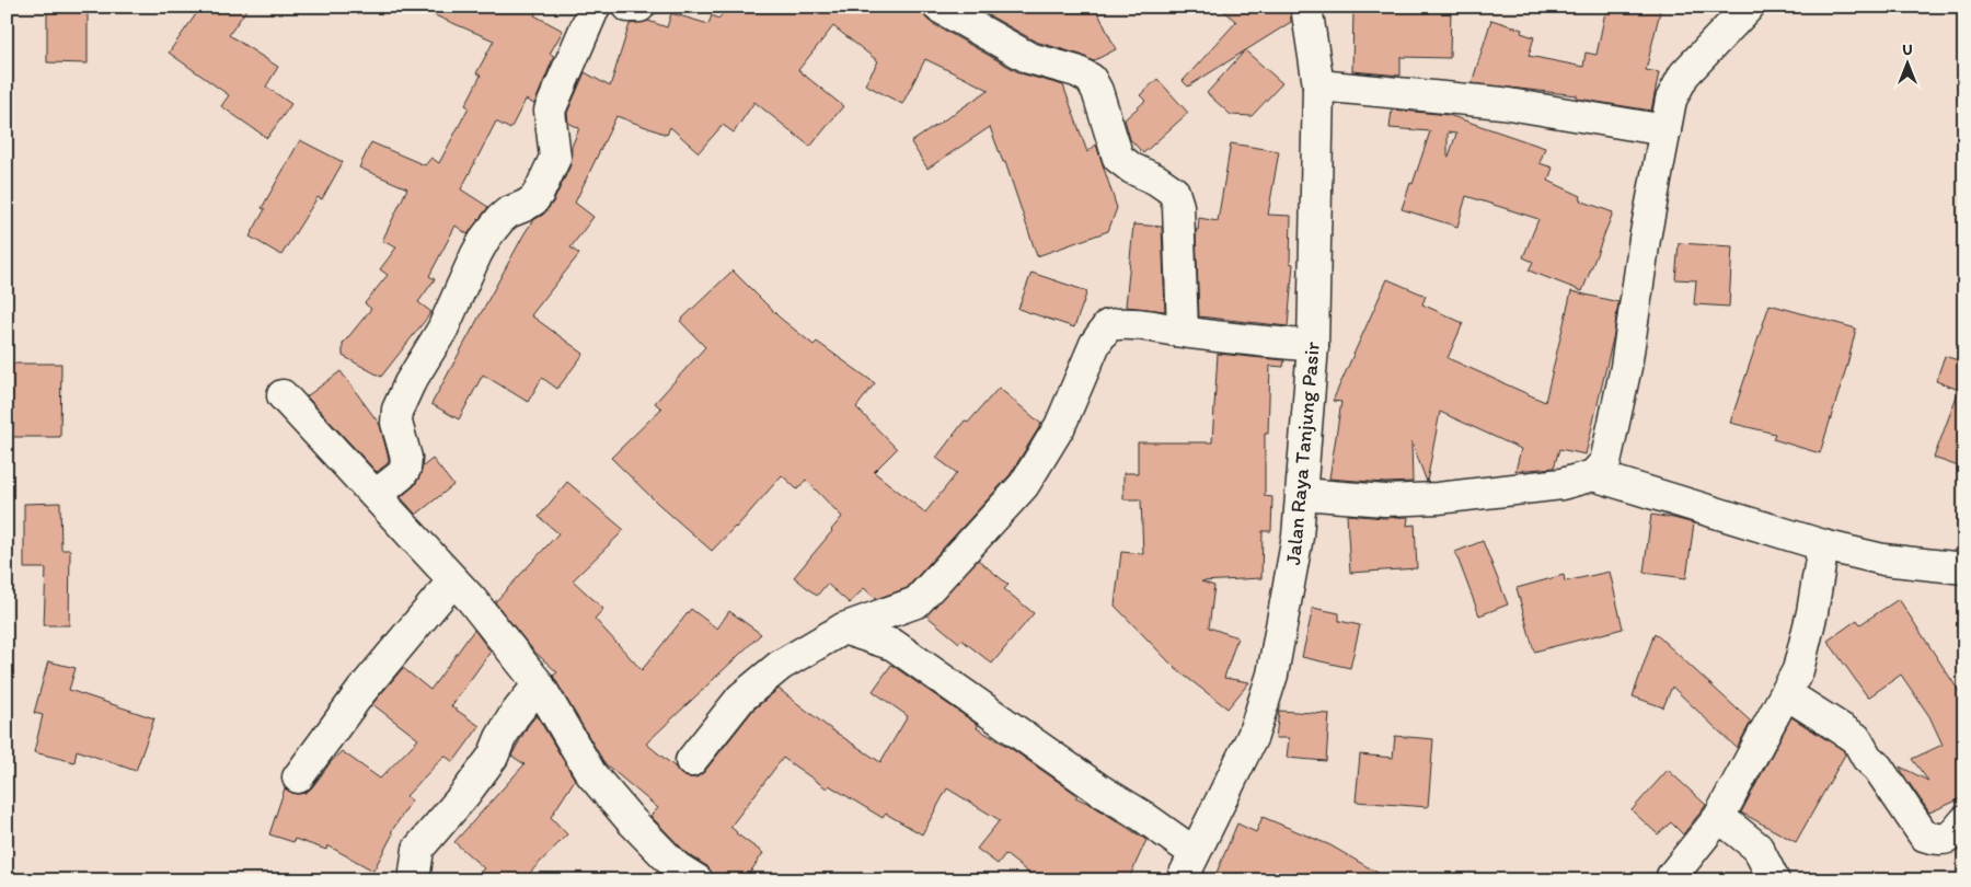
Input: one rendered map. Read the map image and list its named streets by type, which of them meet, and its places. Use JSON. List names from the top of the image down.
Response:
{
  "streets": {
    "street": ["Jalan Raya Tanjung Pasir"]
  },
  "north": "top"
}
